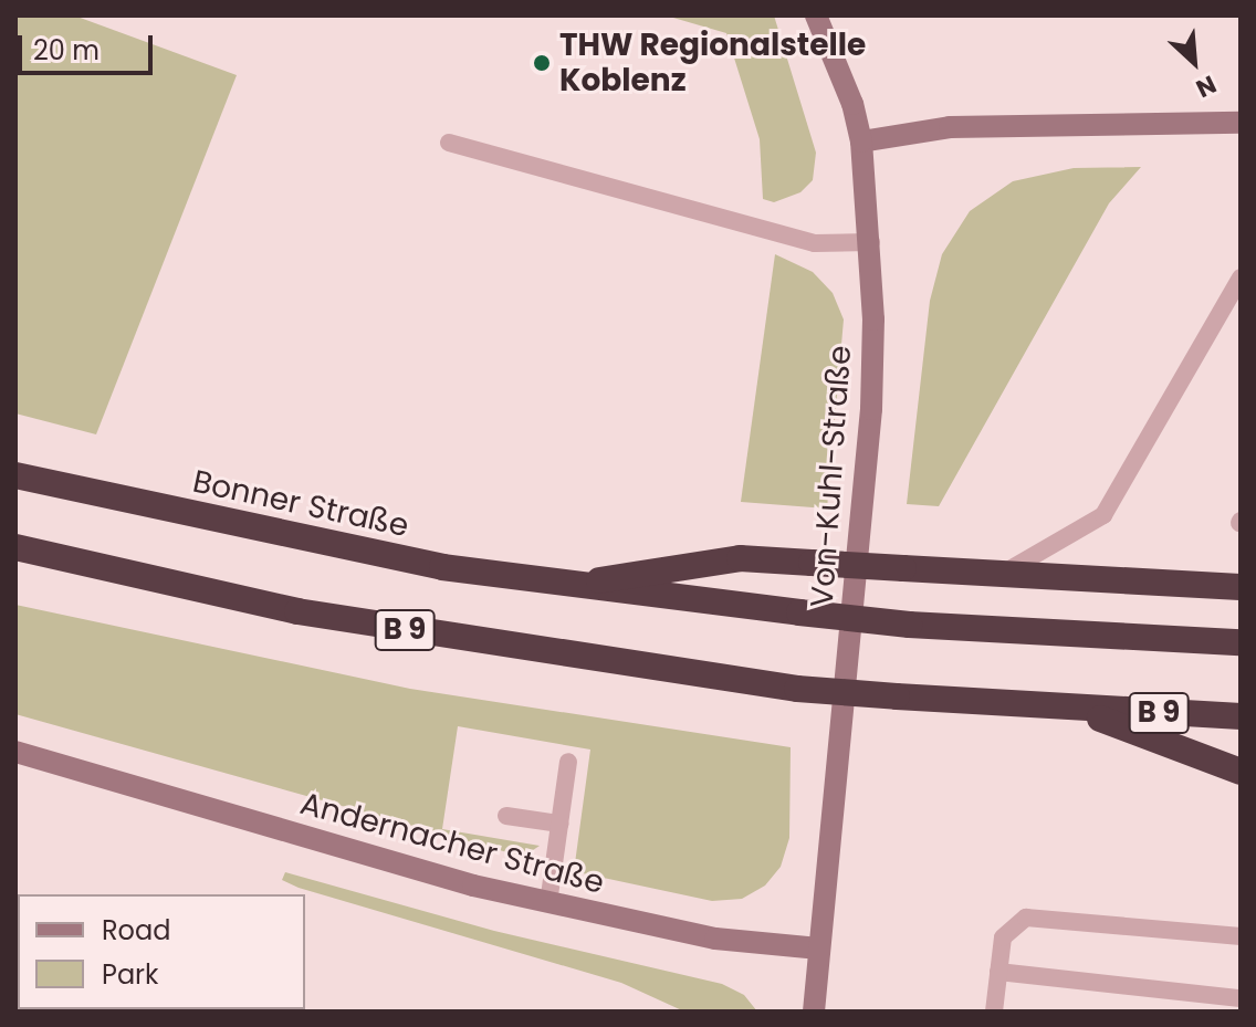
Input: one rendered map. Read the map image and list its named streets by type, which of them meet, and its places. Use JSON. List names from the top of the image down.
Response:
{
  "streets": {
    "highway": ["Bonner Straße", "B 9"],
    "street": ["Von-Kuhl-Straße", "Andernacher Straße"]
  },
  "crossings": [
    ["Von-Kuhl-Straße", "Andernacher Straße"],
    ["Bonner Straße", "B 9"]
  ],
  "places": ["THW Regionalstelle Koblenz"],
  "legend": ["Road", "Park"],
  "scale_bar": "20 m",
  "north": "bottom right"
}
